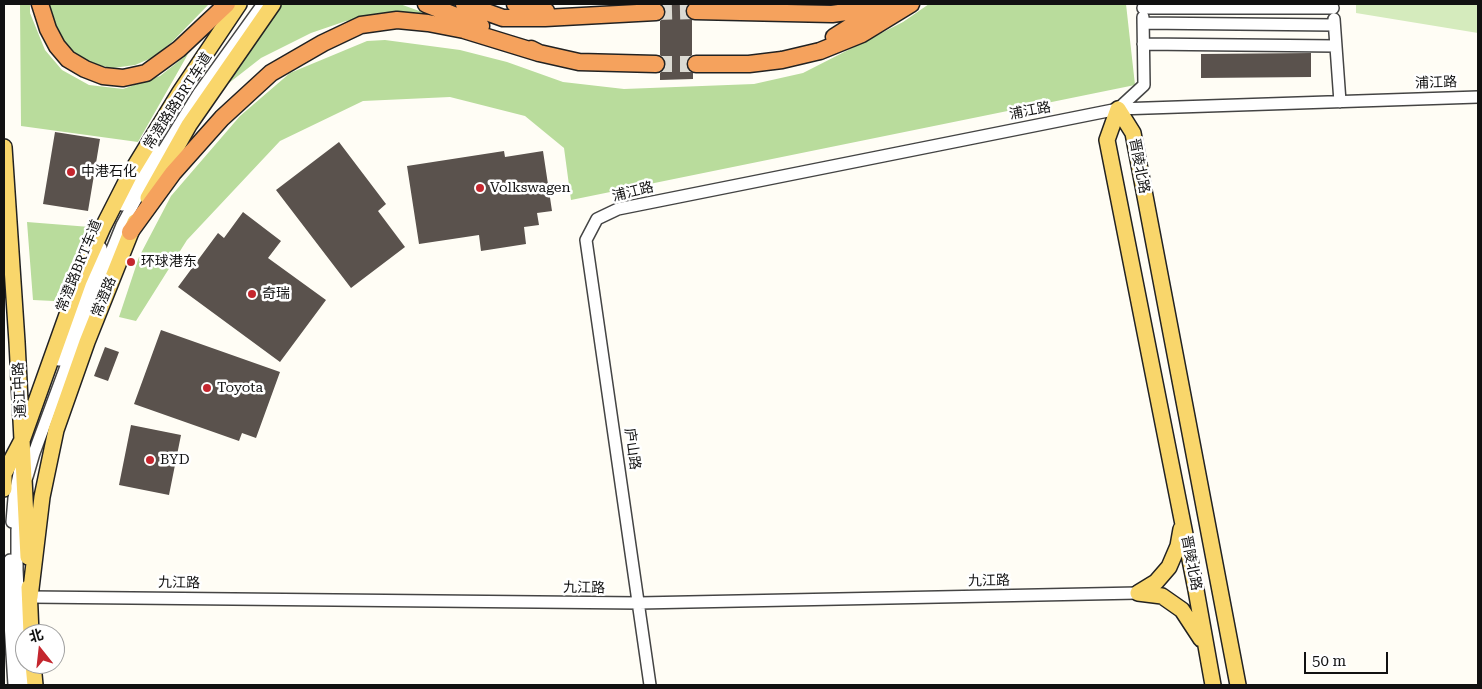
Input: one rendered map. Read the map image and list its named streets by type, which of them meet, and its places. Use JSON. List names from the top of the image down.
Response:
{
  "streets": {
    "main road": ["晋陵北路", "常澄路", "通江中路"],
    "street": [
      "浦江路",
      "常澄路路BRT车道",
      "常澄路BRT车道",
      "庐山路",
      "九江路"
    ]
  },
  "crossings": [
    ["浦江路", "晋陵北路"],
    ["浦江路", "庐山路"],
    ["常澄路路BRT车道", "常澄路"],
    ["常澄路路BRT车道", "通江中路"],
    ["常澄路BRT车道", "通江中路"],
    ["常澄路", "通江中路"],
    ["常澄路", "九江路"],
    ["通江中路", "九江路"],
    ["庐山路", "九江路"]
  ],
  "places": [
    "中港石化",
    "Volkswagen",
    "环球港东",
    "奇瑞",
    "Toyota",
    "BYD"
  ],
  "scale_bar": "50 m",
  "north": "top"
}
